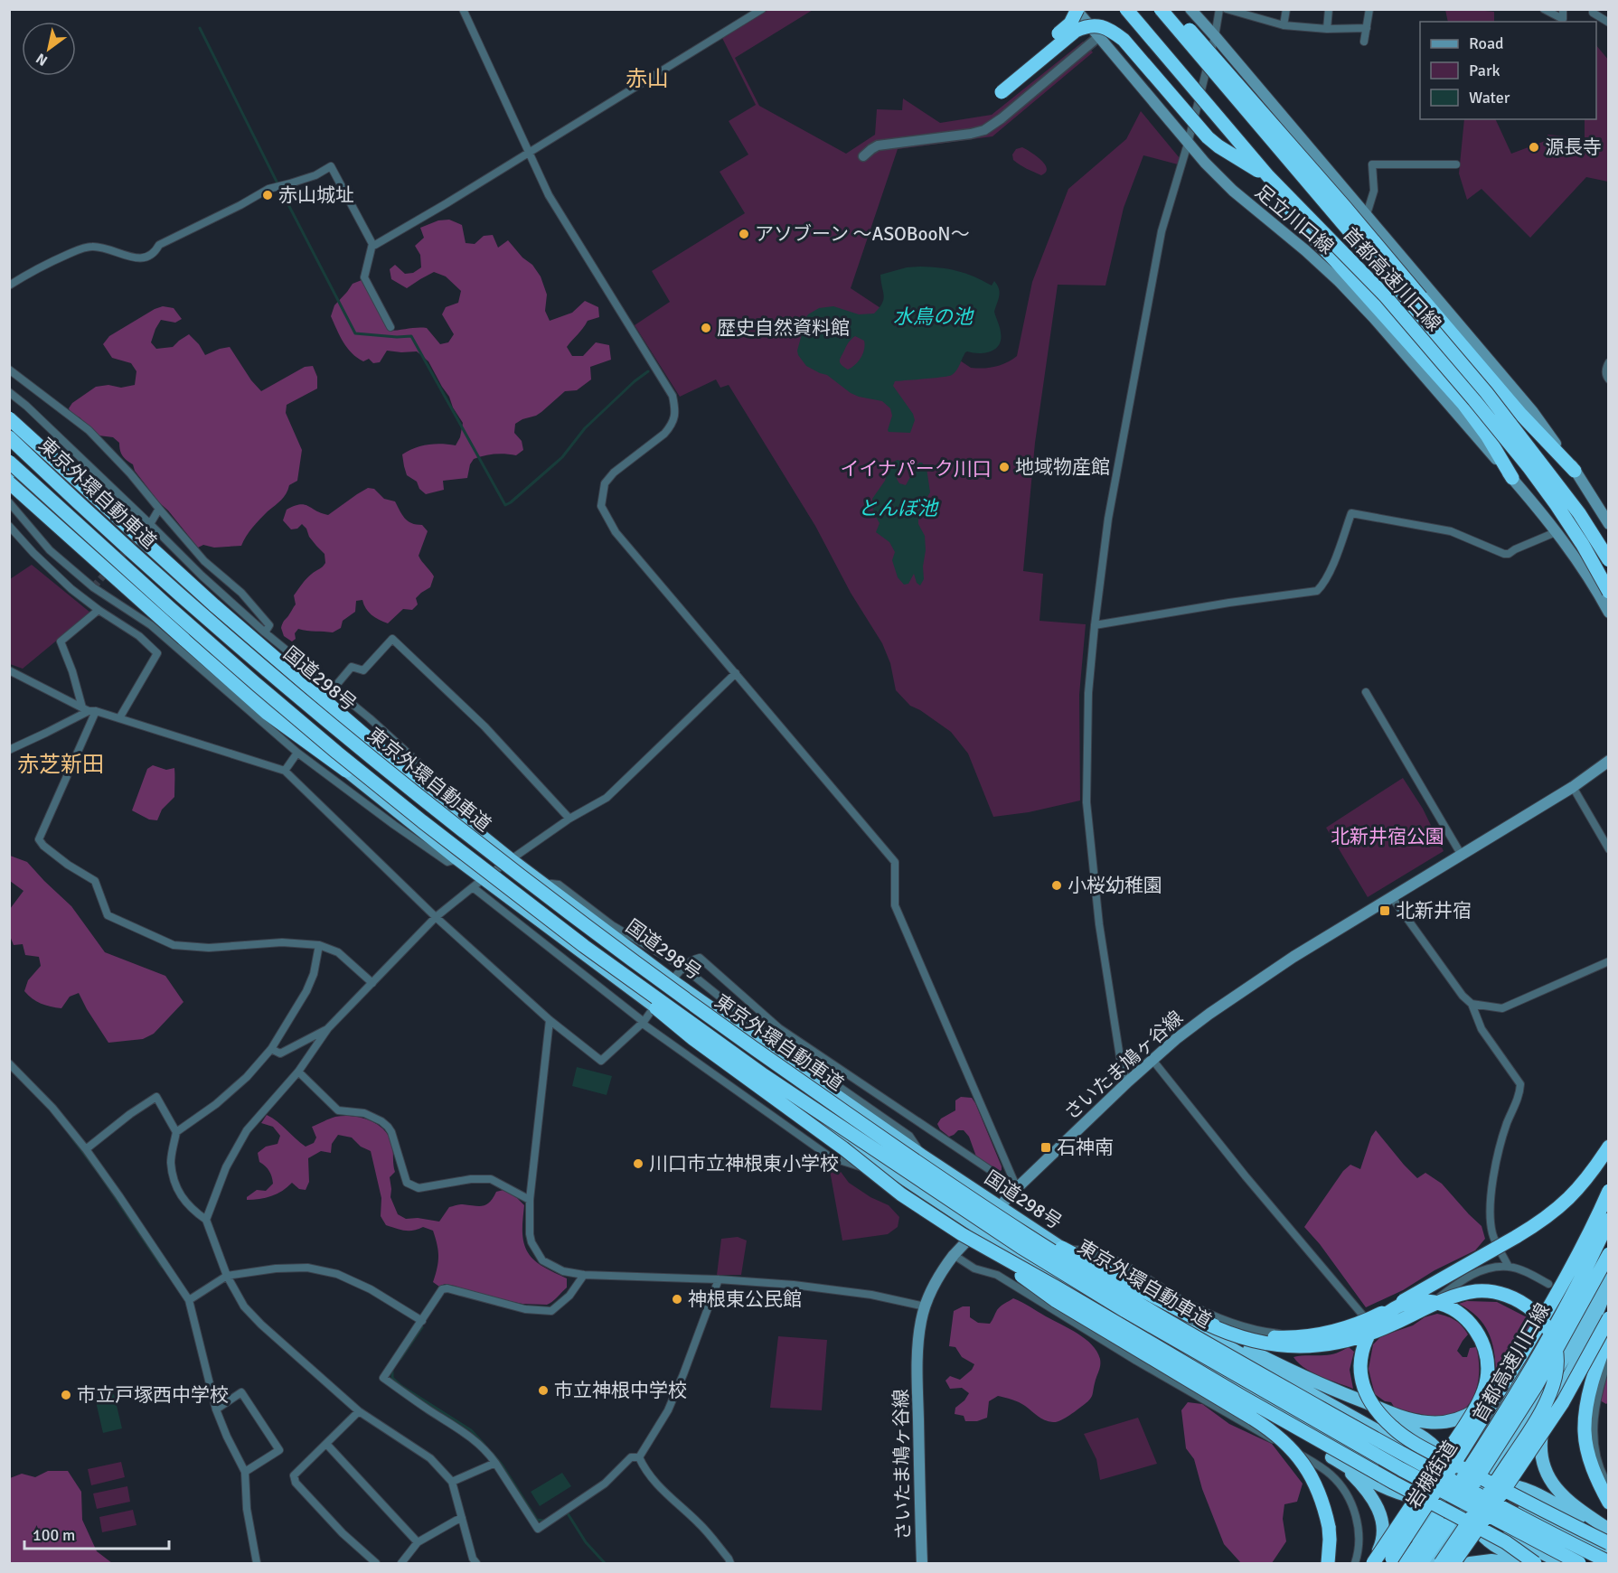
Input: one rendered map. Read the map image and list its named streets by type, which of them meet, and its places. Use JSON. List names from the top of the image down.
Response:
{
  "streets": {
    "highway": [
      "首都高速川口線",
      "東京外環自動車道",
      "国道298号",
      "岩槻街道"
    ],
    "main road": ["足立川口線", "さいたま鳩ヶ谷線"]
  },
  "crossings": [
    ["国道298号", "さいたま鳩ヶ谷線"]
  ],
  "districts": ["赤山", "赤芝新田"],
  "water": ["水鳥の池", "とんぼ池"],
  "parks": ["イイナパーク川口", "北新井宿公園"],
  "places": {
    "other": [
      "源長寺",
      "赤山城址",
      "アソブーン ～ASOBooN～",
      "歴史自然資料館",
      "地域物産館",
      "小桜幼稚園",
      "川口市立神根東小学校",
      "神根東公民館",
      "市立神根中学校",
      "市立戸塚西中学校"
    ],
    "transit": ["北新井宿", "石神南"]
  },
  "legend": ["Road", "Park", "Water"],
  "scale_bar": "100 m",
  "north": "bottom left"
}
